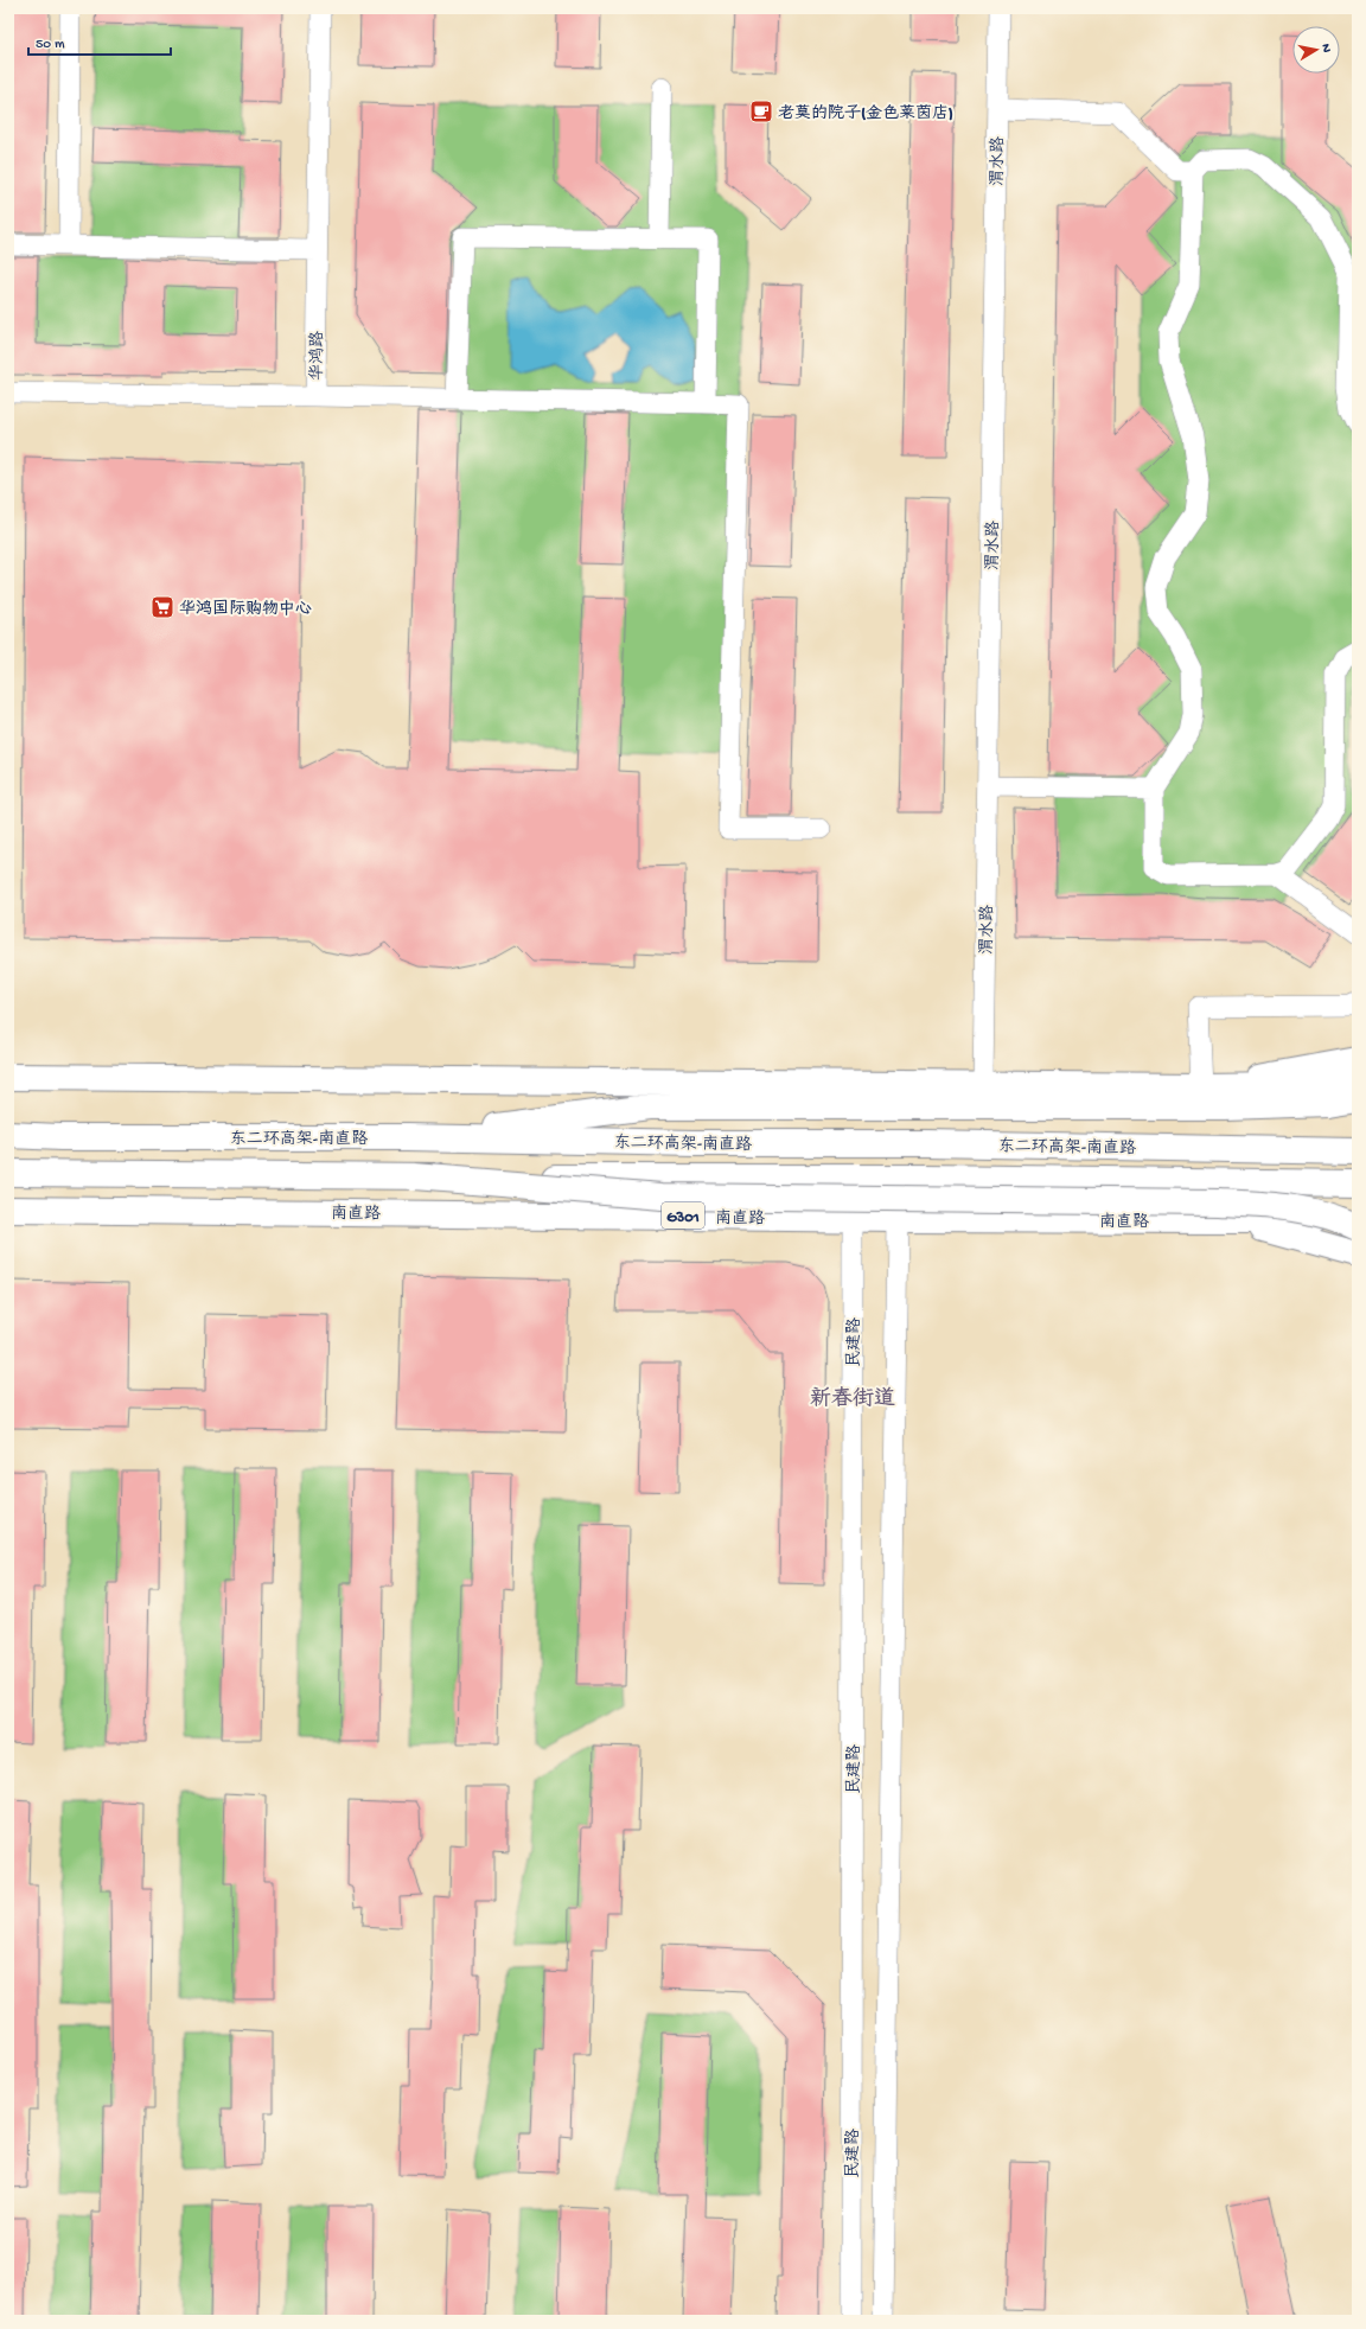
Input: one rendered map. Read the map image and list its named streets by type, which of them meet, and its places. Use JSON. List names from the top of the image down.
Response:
{
  "streets": {
    "main road": ["东二环高架-南直路", "南直路", "G301"],
    "street": ["渭水路", "华鸿路", "民建路"]
  },
  "crossings": [
    ["南直路", "民建路"]
  ],
  "districts": ["新春街道"],
  "places": {
    "cafe": ["老莫的院子(金色莱茵店)"],
    "supermarket": ["华鸿国际购物中心"]
  },
  "scale_bar": "50 m",
  "north": "right"
}
